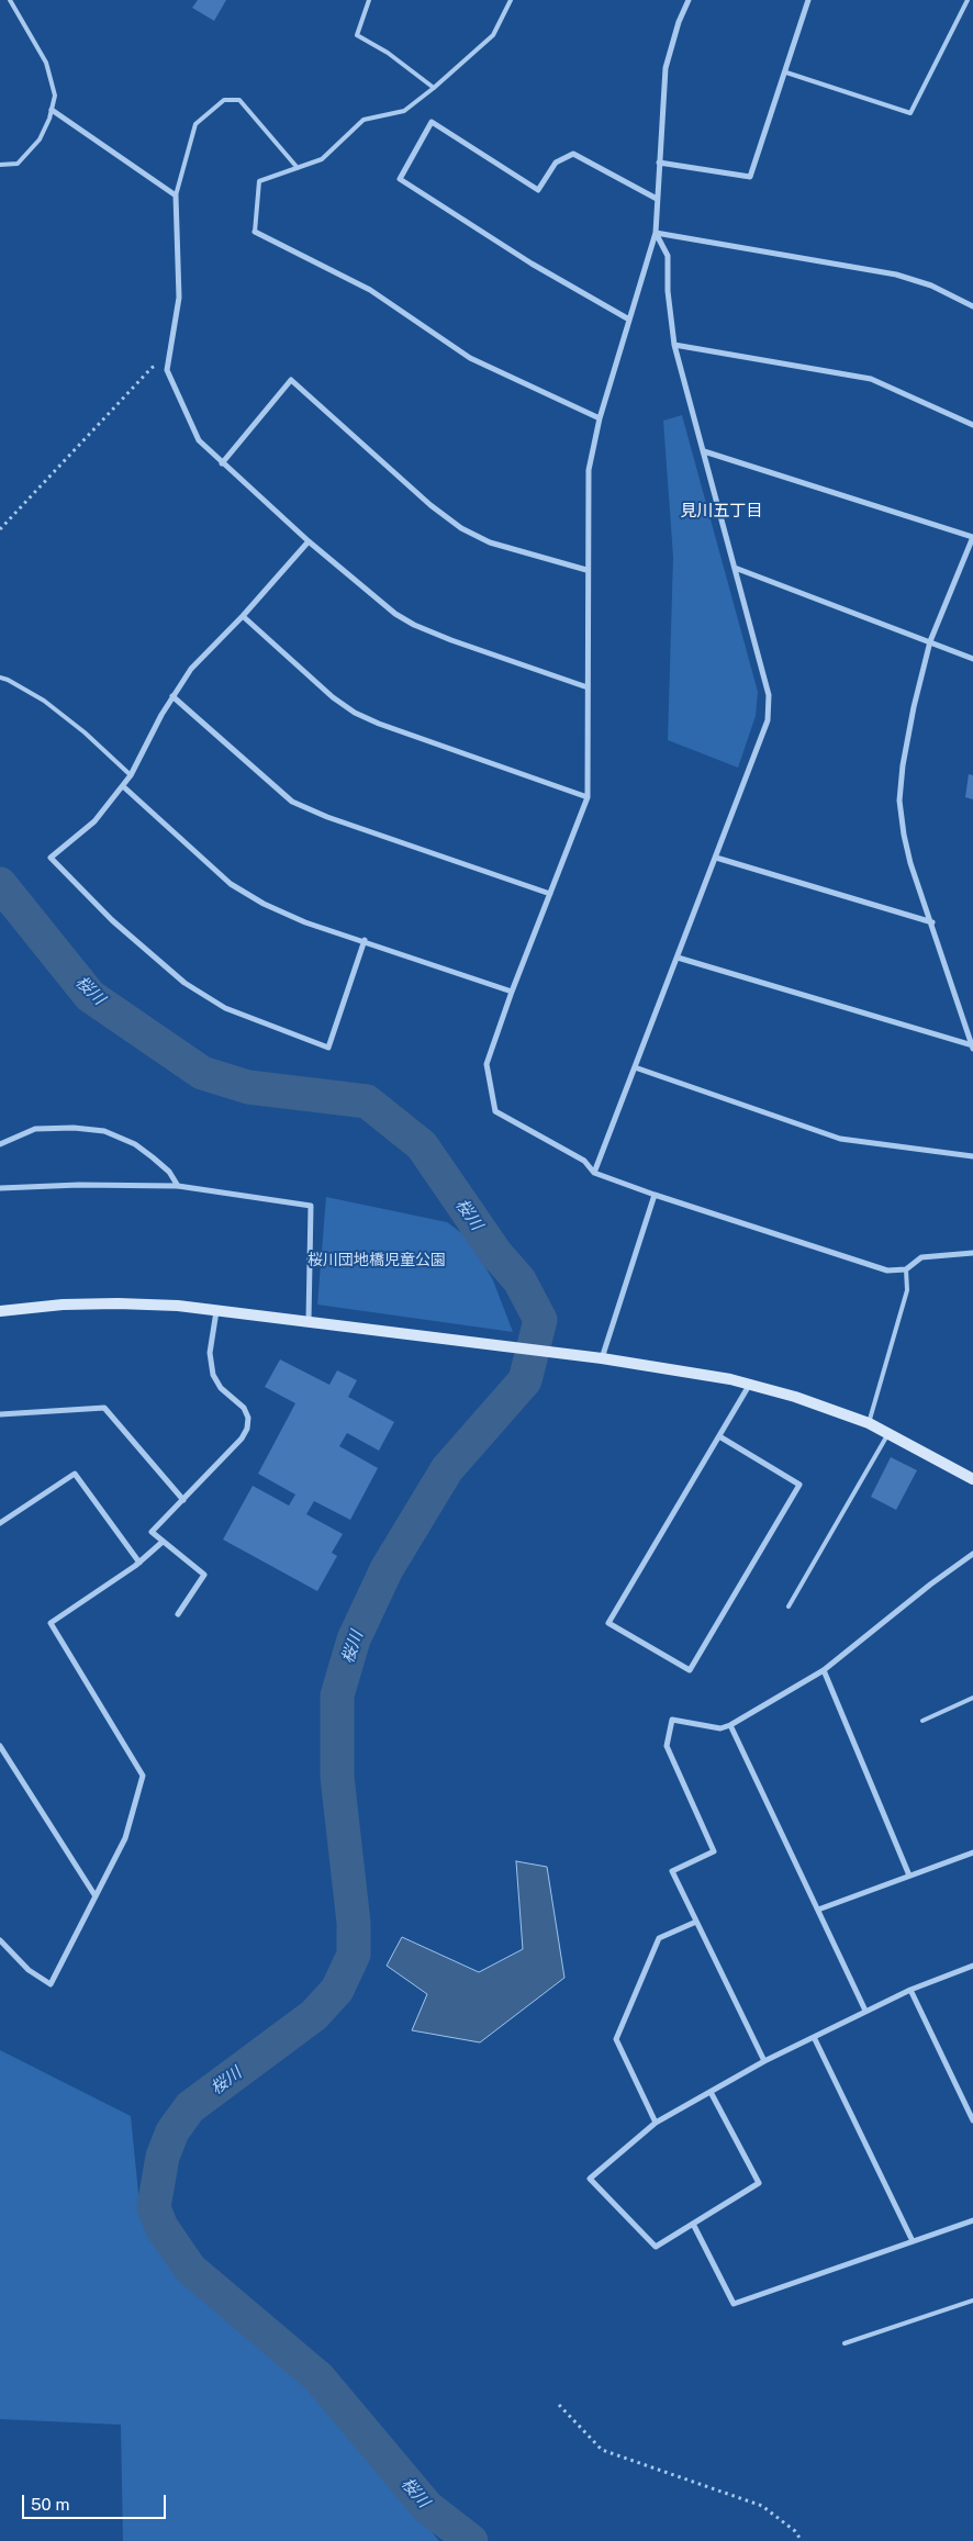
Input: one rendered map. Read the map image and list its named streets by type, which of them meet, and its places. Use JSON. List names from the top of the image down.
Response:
{
  "districts": ["見川五丁目"],
  "water": ["桜川"],
  "parks": ["桜川団地橋児童公園"],
  "scale_bar": "50 m"
}
